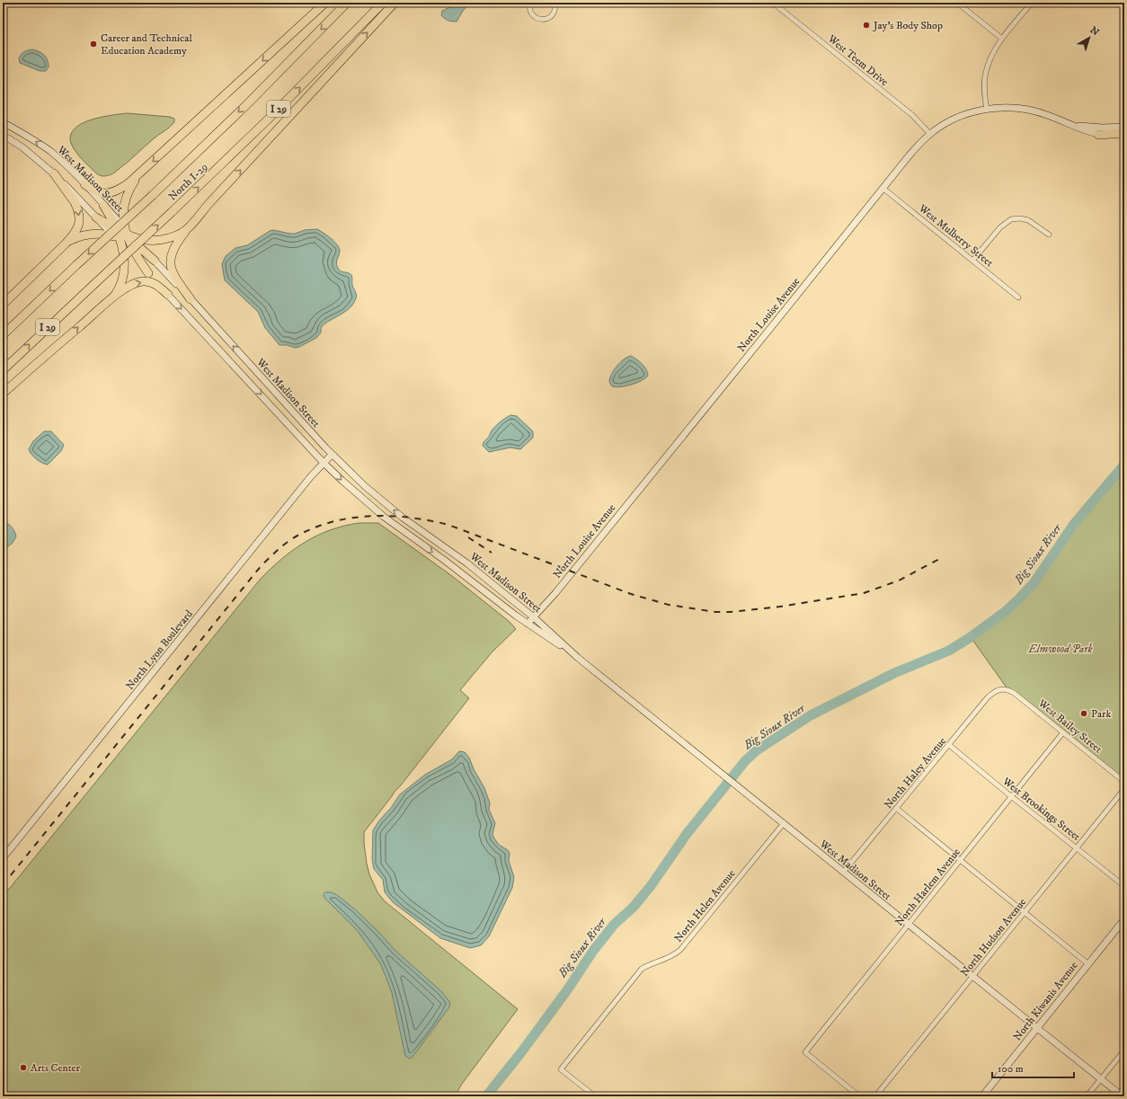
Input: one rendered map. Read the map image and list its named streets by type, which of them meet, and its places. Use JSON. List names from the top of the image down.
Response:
{
  "streets": {
    "highway": ["I 29", "North I-29"],
    "main road": [
      "West Madison Street",
      "North Louise Avenue",
      "North Lyon Boulevard",
      "North Kiwanis Avenue"
    ],
    "street": [
      "West Teem Drive",
      "West Mulberry Street",
      "West Bailey Street",
      "North Haley Avenue",
      "West Brookings Street",
      "North Harlem Avenue",
      "North Helen Avenue",
      "North Hudson Avenue"
    ]
  },
  "crossings": [
    ["West Teem Drive", "North Louise Avenue"],
    ["West Madison Street", "North Louise Avenue"],
    ["West Madison Street", "North Lyon Boulevard"],
    ["West Madison Street", "North Haley Avenue"],
    ["West Madison Street", "North Harlem Avenue"],
    ["West Madison Street", "North Helen Avenue"],
    ["West Madison Street", "North Hudson Avenue"],
    ["West Madison Street", "North Kiwanis Avenue"],
    ["West Mulberry Street", "North Louise Avenue"],
    ["West Bailey Street", "North Haley Avenue"],
    ["West Bailey Street", "North Harlem Avenue"],
    ["North Haley Avenue", "West Brookings Street"],
    ["West Brookings Street", "North Harlem Avenue"],
    ["West Brookings Street", "North Hudson Avenue"]
  ],
  "water": ["Big Sioux River"],
  "parks": ["Elmwood Park"],
  "places": [
    "Jay's Body Shop",
    "Career and Technical Education Academy",
    "Park",
    "Arts Center"
  ],
  "scale_bar": "100 m",
  "north": "top right"
}
